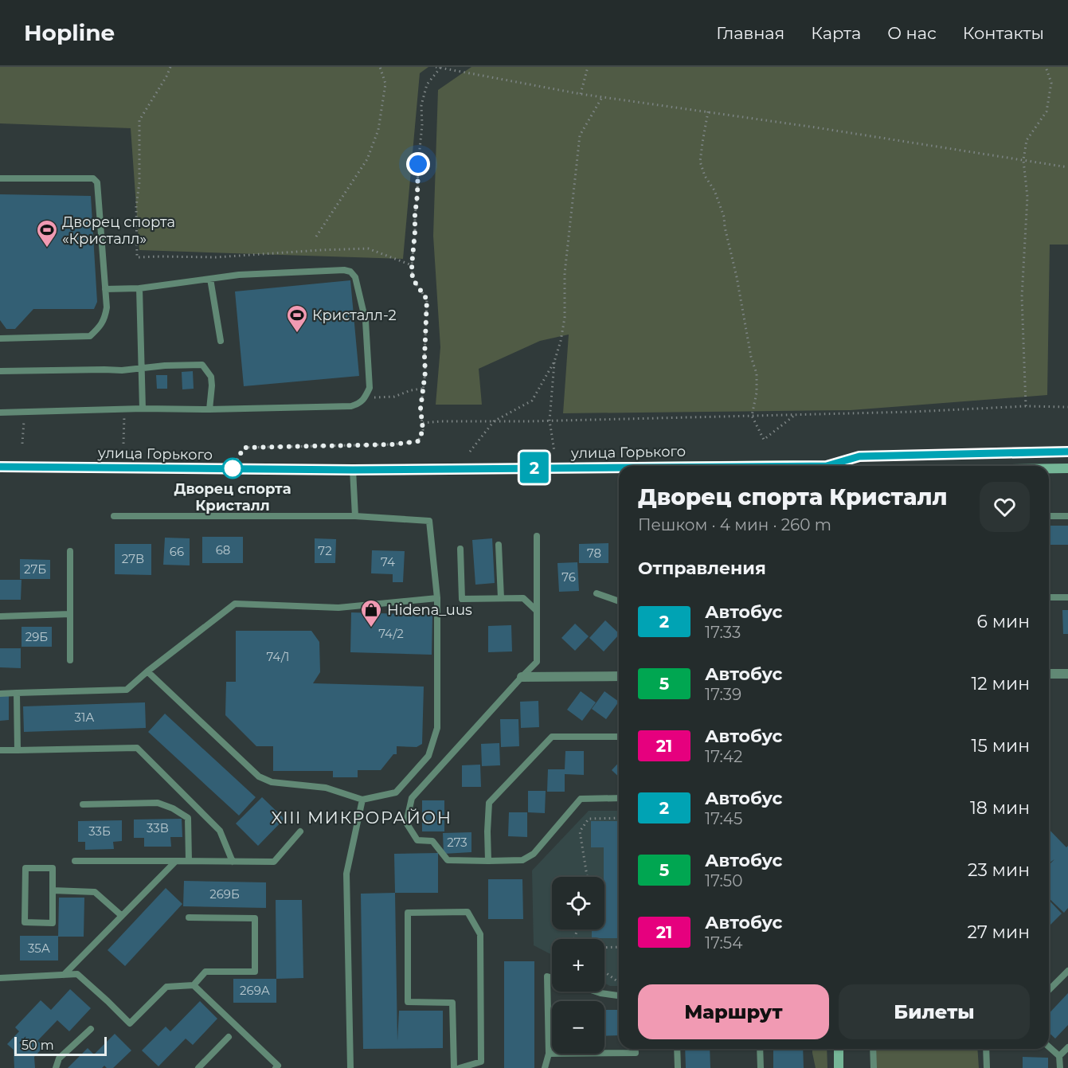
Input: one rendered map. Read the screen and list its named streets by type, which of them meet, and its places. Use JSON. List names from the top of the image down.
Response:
{
  "streets": {
    "main road": ["улица Горького"]
  },
  "districts": ["XIII МИКРОРАЙОН"],
  "places": {
    "sports": ["Дворец спорта «Кристалл»", "Кристалл-2"],
    "other": ["Дворец спорта Кристалл"],
    "shop": ["Hidena_uus"]
  },
  "lines": ["bus line 2"],
  "house_numbers": [
    "68",
    "72",
    "66",
    "78",
    "27В",
    "74",
    "27Б",
    "76",
    "74/2",
    "29Б",
    "74/1",
    "31А",
    "33В",
    "33Б",
    "273",
    "269Б",
    "35А",
    "269А"
  ],
  "scale_bar": "50 m",
  "page": {
    "header": "Hopline",
    "nav": [
      "Главная",
      "Карта",
      "О нас",
      "Контакты"
    ],
    "on_map": "2",
    "heading": [
      ["Дворец спорта Кристалл", "Пешком · 4 мин · 260 m"],
      "Отправления"
    ],
    "list": [
      {
        "mark": "2",
        "name": "Автобус",
        "note": "17:33",
        "value": "6 мин"
      },
      {
        "mark": "5",
        "name": "Автобус",
        "note": "17:39",
        "value": "12 мин"
      },
      {
        "mark": "21",
        "name": "Автобус",
        "note": "17:42",
        "value": "15 мин"
      },
      {
        "mark": "2",
        "name": "Автобус",
        "note": "17:45",
        "value": "18 мин"
      },
      {
        "mark": "5",
        "name": "Автобус",
        "note": "17:50",
        "value": "23 мин"
      },
      {
        "mark": "21",
        "name": "Автобус",
        "note": "17:54",
        "value": "27 мин"
      }
    ],
    "map_buttons": ["+", "−"],
    "buttons": ["Маршрут", "Билеты"],
    "scale": "50 m"
  }
}
